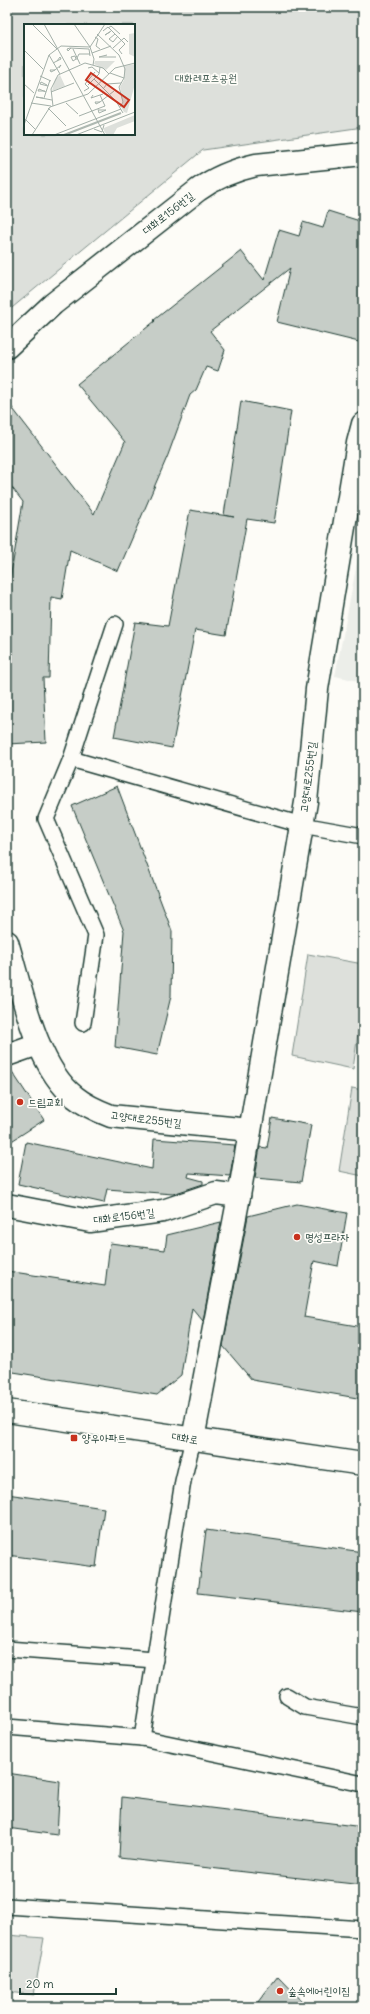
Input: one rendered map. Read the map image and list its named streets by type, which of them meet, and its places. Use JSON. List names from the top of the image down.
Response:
{
  "streets": {
    "street": ["대화로156번길", "고양대로255번길", "대화로"]
  },
  "crossings": [
    ["대화로156번길", "고양대로255번길"],
    ["고양대로255번길", "대화로"]
  ],
  "parks": ["대화레포츠공원"],
  "places": {
    "other": ["드림교회", "명성프라자", "숲속에어린이집"],
    "transit": ["양우아파트"]
  },
  "scale_bar": "20 m"
}
